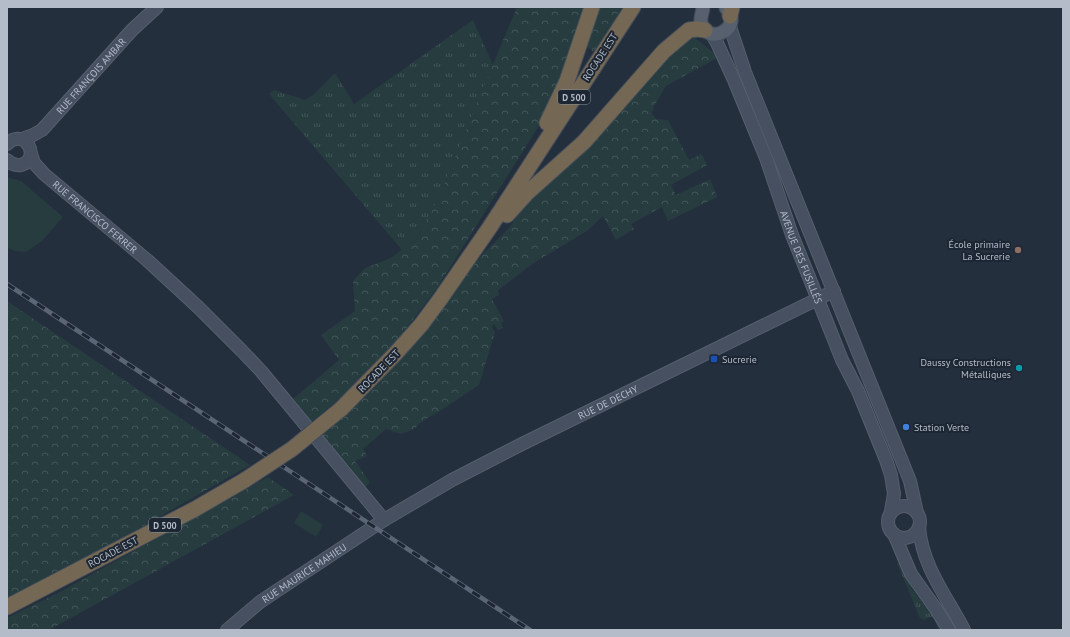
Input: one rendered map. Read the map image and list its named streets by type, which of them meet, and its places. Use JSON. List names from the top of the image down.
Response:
{
  "streets": {
    "highway": ["ROCADE EST", "D 500"],
    "main road": ["AVENUE DES FUSILLÉS"],
    "street": [
      "RUE FRANÇOIS AMBAR",
      "RUE FRANCISCO FERRER",
      "RUE DE DECHY",
      "RUE MAURICE MAHIEU"
    ]
  },
  "crossings": [
    ["RUE FRANÇOIS AMBAR", "RUE FRANCISCO FERRER"],
    ["RUE FRANCISCO FERRER", "RUE DE DECHY"],
    ["RUE FRANCISCO FERRER", "RUE MAURICE MAHIEU"],
    ["AVENUE DES FUSILLÉS", "RUE DE DECHY"],
    ["RUE DE DECHY", "RUE MAURICE MAHIEU"]
  ],
  "places": {
    "other": ["École primaire La Sucrerie", "Daussy Constructions Métalliques", "Station Verte"],
    "transit": ["Sucrerie"]
  }
}
